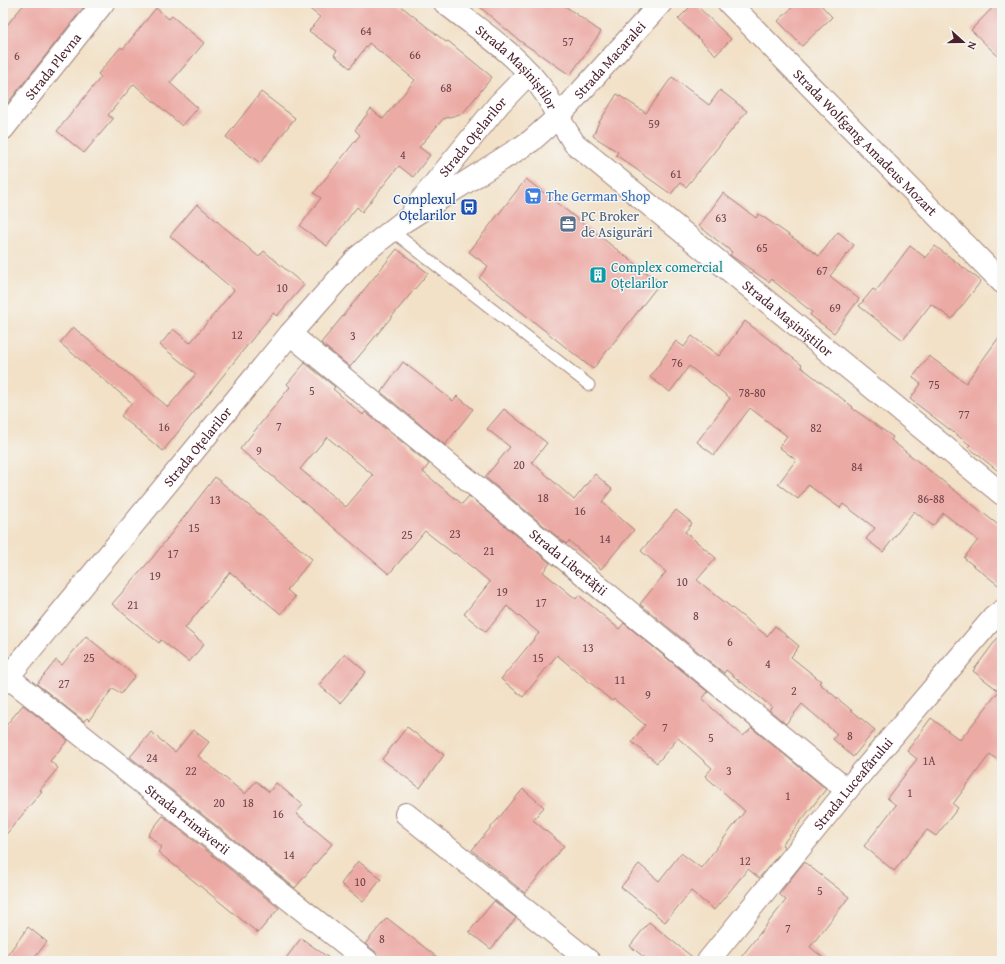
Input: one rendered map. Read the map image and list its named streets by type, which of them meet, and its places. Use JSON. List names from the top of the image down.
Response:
{
  "streets": {
    "street": [
      "Strada Macaralei",
      "Strada Plevna",
      "Strada Mașiniștilor",
      "Strada Oțelarilor",
      "Strada Wolfgang Amadeus Mozart",
      "Strada Libertății",
      "Strada Luceafărului",
      "Strada Primăverii"
    ]
  },
  "crossings": [
    ["Strada Macaralei", "Strada Mașiniștilor"],
    ["Strada Macaralei", "Strada Oțelarilor"],
    ["Strada Mașiniștilor", "Strada Oțelarilor"],
    ["Strada Oțelarilor", "Strada Libertății"],
    ["Strada Oțelarilor", "Strada Primăverii"],
    ["Strada Libertății", "Strada Luceafărului"]
  ],
  "places": {
    "supermarket": ["The German Shop"],
    "bus stop": ["Complexul Oțelarilor"],
    "office": ["PC Broker de Asigurări"],
    "building": ["Complex comercial Oțelarilor"]
  },
  "house_numbers": [
    "64",
    "57",
    "66",
    "6",
    "68",
    "59",
    "4",
    "61",
    "63",
    "65",
    "67",
    "10",
    "69",
    "12",
    "3",
    "76",
    "75",
    "5",
    "78-80",
    "77",
    "16",
    "7",
    "82",
    "9",
    "20",
    "84",
    "18",
    "86-88",
    "13",
    "16",
    "15",
    "23",
    "25",
    "14",
    "21",
    "17",
    "19",
    "10",
    "19",
    "17",
    "21",
    "8",
    "6",
    "13",
    "25",
    "15",
    "4",
    "11",
    "27",
    "2",
    "9",
    "7",
    "8",
    "5",
    "24",
    "1A",
    "22",
    "3",
    "1",
    "1",
    "20",
    "18",
    "16",
    "14",
    "12",
    "10",
    "5",
    "7",
    "8"
  ],
  "north": "right"
}
